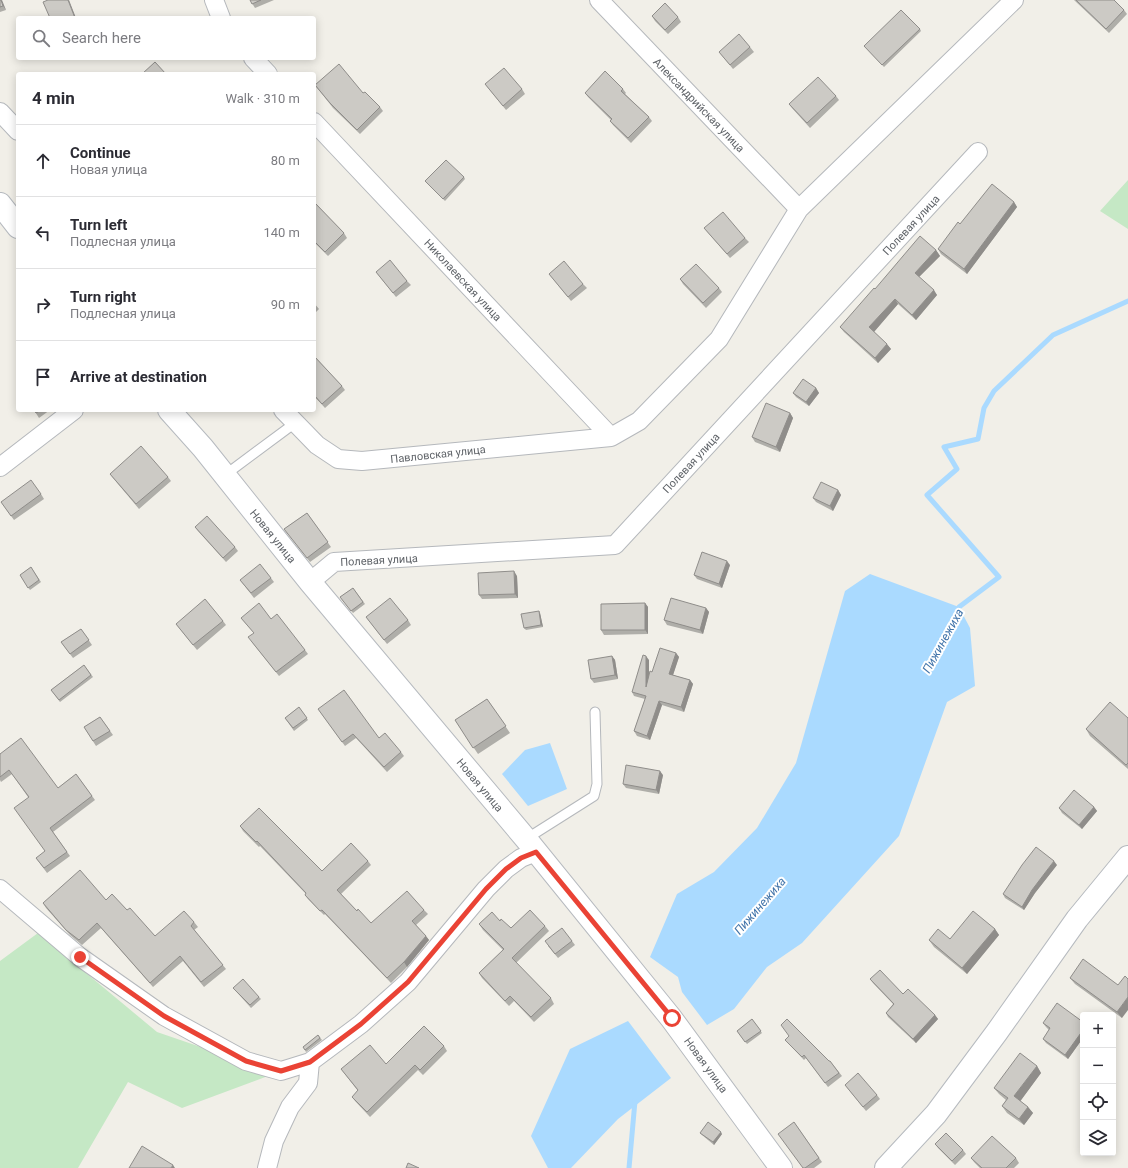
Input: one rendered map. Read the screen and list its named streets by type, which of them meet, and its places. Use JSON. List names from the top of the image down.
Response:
{
  "streets": {
    "street": [
      "Александрийская улица",
      "Полевая улица",
      "Николаевская улица",
      "Павловская улица",
      "Новая улица"
    ]
  },
  "crossings": [
    ["Полевая улица", "Новая улица"],
    ["Николаевская улица", "Павловская улица"]
  ],
  "water": ["Пижинежиха"],
  "page": {
    "search": "Search here",
    "heading": ["4 min", "Walk · 310 m"],
    "list": [
      ["Continue", "Новая улица", "80 m"],
      ["Turn left", "Подлесная улица", "140 m"],
      ["Turn right", "Подлесная улица", "90 m"],
      "Arrive at destination"
    ],
    "map_buttons": ["+", "−"]
  }
}
